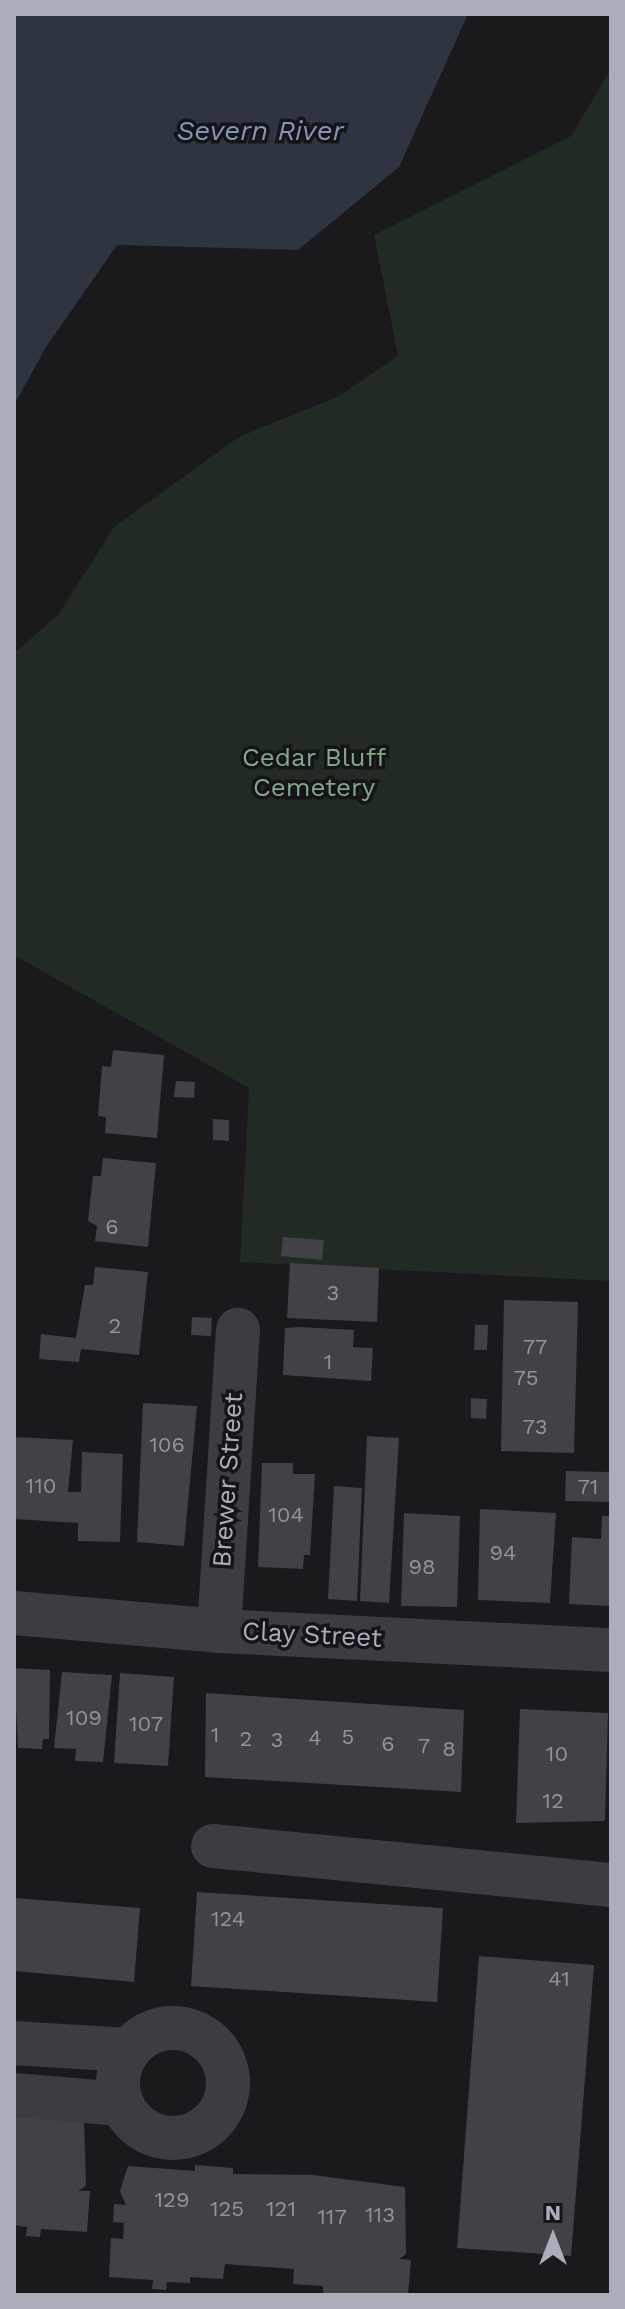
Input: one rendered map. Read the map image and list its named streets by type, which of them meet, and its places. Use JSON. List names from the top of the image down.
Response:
{
  "streets": {
    "street": ["Brewer Street", "Clay Street"]
  },
  "crossings": [
    ["Brewer Street", "Clay Street"]
  ],
  "water": ["Severn River"],
  "parks": ["Cedar Bluff Cemetery"],
  "house_numbers": [
    "6",
    "3",
    "2",
    "77",
    "1",
    "75",
    "73",
    "106",
    "110",
    "71",
    "104",
    "94",
    "98",
    "109",
    "107",
    "1",
    "5",
    "4",
    "2",
    "3",
    "6",
    "7",
    "8",
    "10",
    "12",
    "124",
    "41",
    "129",
    "125",
    "121",
    "113",
    "117"
  ],
  "north": "top"
}
